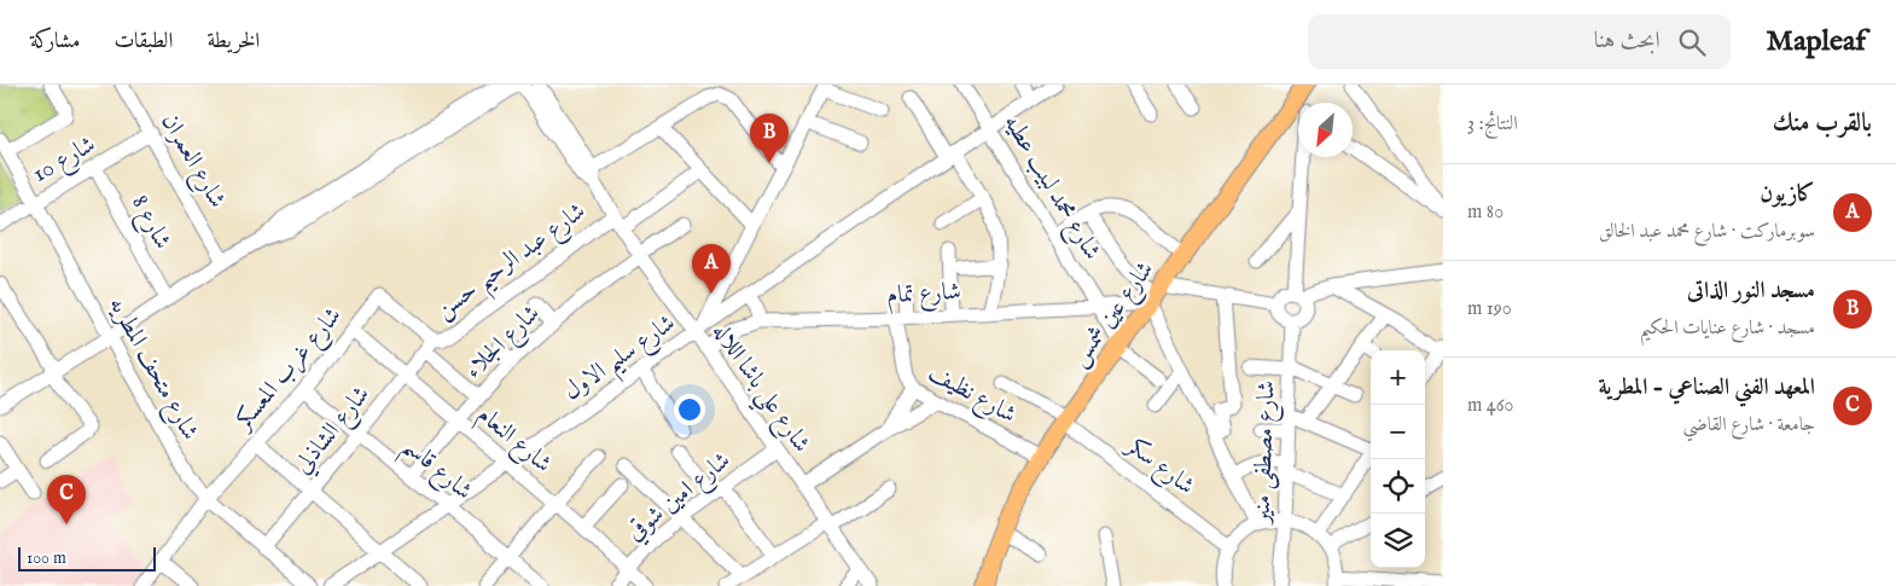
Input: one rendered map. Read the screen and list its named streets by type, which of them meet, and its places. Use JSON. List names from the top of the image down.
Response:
{
  "streets": {
    "main road": ["شارع عين شمس"],
    "street": [
      "شارع 10",
      "شارع العمران",
      "شارع محمد لبيب عطيه",
      "شارع 8",
      "شارع عبد الرحيم حسن",
      "شارع تمام",
      "شارع الجلاء",
      "شارع سليم الاول",
      "شارع متحف المطريه",
      "شارع غرب المعسكر",
      "شارع علي باشا اللاله",
      "شارع نظيف",
      "شارع الشاذلي",
      "شارع النعام",
      "شارع مصطفى منير",
      "شارع سكر",
      "شارع قاسم",
      "شارع امين شوقي"
    ]
  },
  "crossings": [
    ["شارع 10", "شارع العمران"],
    ["شارع 10", "شارع 8"],
    ["شارع 10", "شارع متحف المطريه"],
    ["شارع العمران", "شارع علي باشا اللاله"],
    ["شارع محمد لبيب عطيه", "شارع تمام"],
    ["شارع محمد لبيب عطيه", "شارع عين شمس"],
    ["شارع محمد لبيب عطيه", "شارع سليم الاول"],
    ["شارع 8", "شارع علي باشا اللاله"],
    ["شارع عبد الرحيم حسن", "شارع غرب المعسكر"],
    ["شارع عبد الرحيم حسن", "شارع علي باشا اللاله"],
    ["شارع عبد الرحيم حسن", "شارع الشاذلي"],
    ["شارع تمام", "شارع عين شمس"],
    ["شارع تمام", "شارع علي باشا اللاله"],
    ["شارع تمام", "شارع نظيف"],
    ["شارع تمام", "شارع مصطفى منير"],
    ["شارع عين شمس", "شارع نظيف"],
    ["شارع عين شمس", "شارع سكر"],
    ["شارع الجلاء", "شارع علي باشا اللاله"],
    ["شارع الجلاء", "شارع النعام"],
    ["شارع الجلاء", "شارع قاسم"],
    ["شارع سليم الاول", "شارع علي باشا اللاله"],
    ["شارع سليم الاول", "شارع النعام"],
    ["شارع سليم الاول", "شارع قاسم"],
    ["شارع متحف المطريه", "شارع غرب المعسكر"],
    ["شارع متحف المطريه", "شارع علي باشا اللاله"],
    ["شارع متحف المطريه", "شارع الشاذلي"],
    ["شارع غرب المعسكر", "شارع الشاذلي"],
    ["شارع غرب المعسكر", "شارع النعام"],
    ["شارع غرب المعسكر", "شارع قاسم"],
    ["شارع علي باشا اللاله", "شارع امين شوقي"],
    ["شارع الشاذلي", "شارع النعام"],
    ["شارع الشاذلي", "شارع قاسم"],
    ["شارع النعام", "شارع امين شوقي"]
  ],
  "scale_bar": "100 m",
  "north": "bottom left",
  "page": {
    "header": "Mapleaf",
    "search": "ابحث هنا",
    "nav": ["الخريطة", "الطبقات", "مشاركة"],
    "heading": ["بالقرب منك", "النتائج: 3"],
    "pins": ["B", "A", "C"],
    "list": [
      {
        "mark": "A",
        "name": "كازيون",
        "note": "سوبرماركت · شارع محمد عبد الخالق",
        "value": "80 m"
      },
      {
        "mark": "B",
        "name": "مسجد النور الذاتى",
        "note": "مسجد · شارع عنايات الحكيم",
        "value": "190 m"
      },
      {
        "mark": "C",
        "name": "المعهد الفني الصناعي - المطرية",
        "note": "جامعة · شارع القاضي",
        "value": "460 m"
      }
    ],
    "map_buttons": ["+", "−"],
    "scale": "100 m"
  }
}
